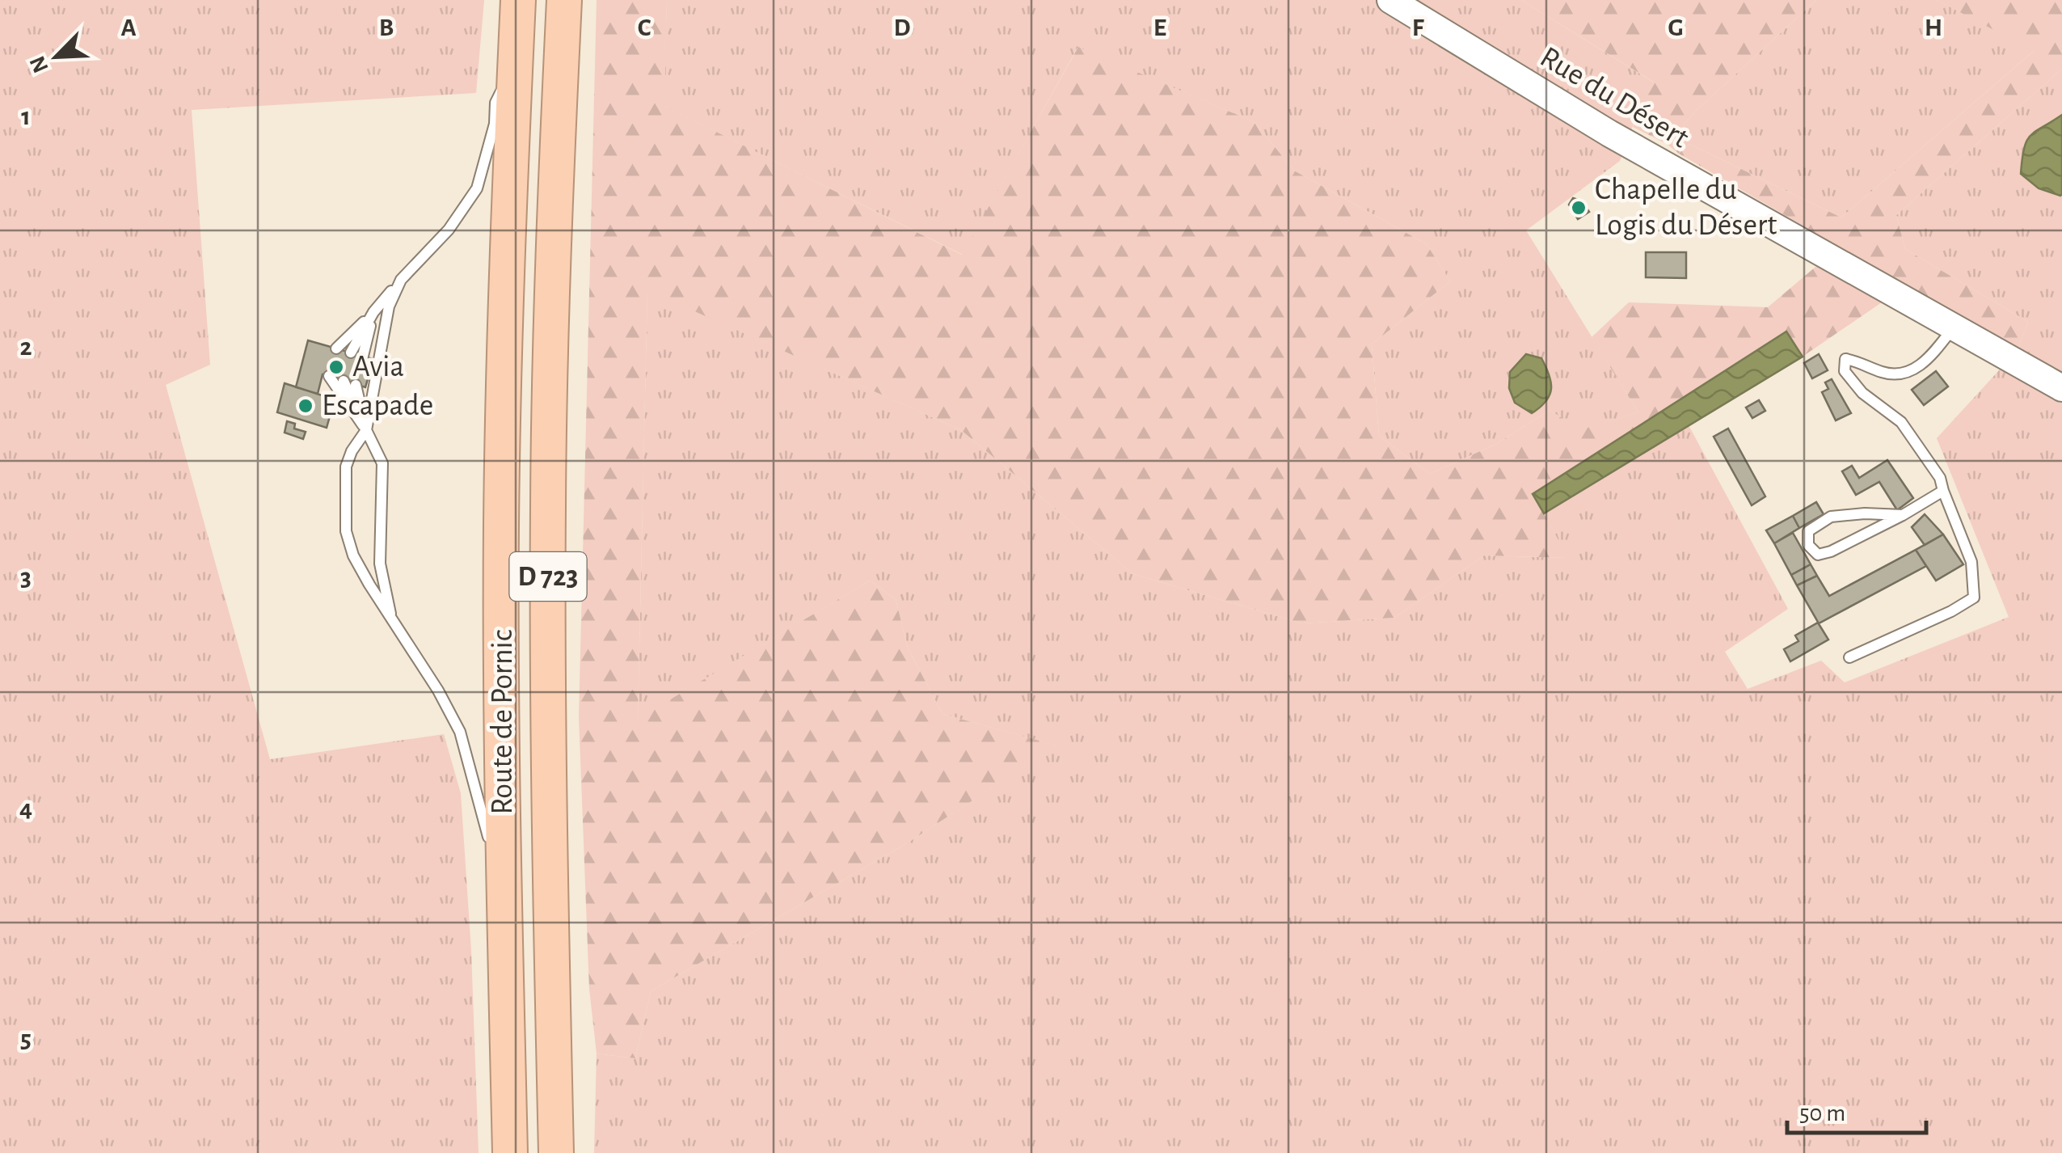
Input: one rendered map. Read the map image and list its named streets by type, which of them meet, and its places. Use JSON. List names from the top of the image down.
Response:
{
  "streets": {
    "highway": ["D 723", "Route de Pornic"],
    "street": ["Rue du Désert"]
  },
  "places": ["Chapelle du Logis du Désert", "Avia", "Escapade"],
  "scale_bar": "50 m",
  "north": "bottom left",
  "grid": {
    "columns": [
      "A",
      "B",
      "C",
      "D",
      "E",
      "F",
      "G",
      "H"
    ],
    "rows": [
      "1",
      "2",
      "3",
      "4",
      "5"
    ]
  }
}
